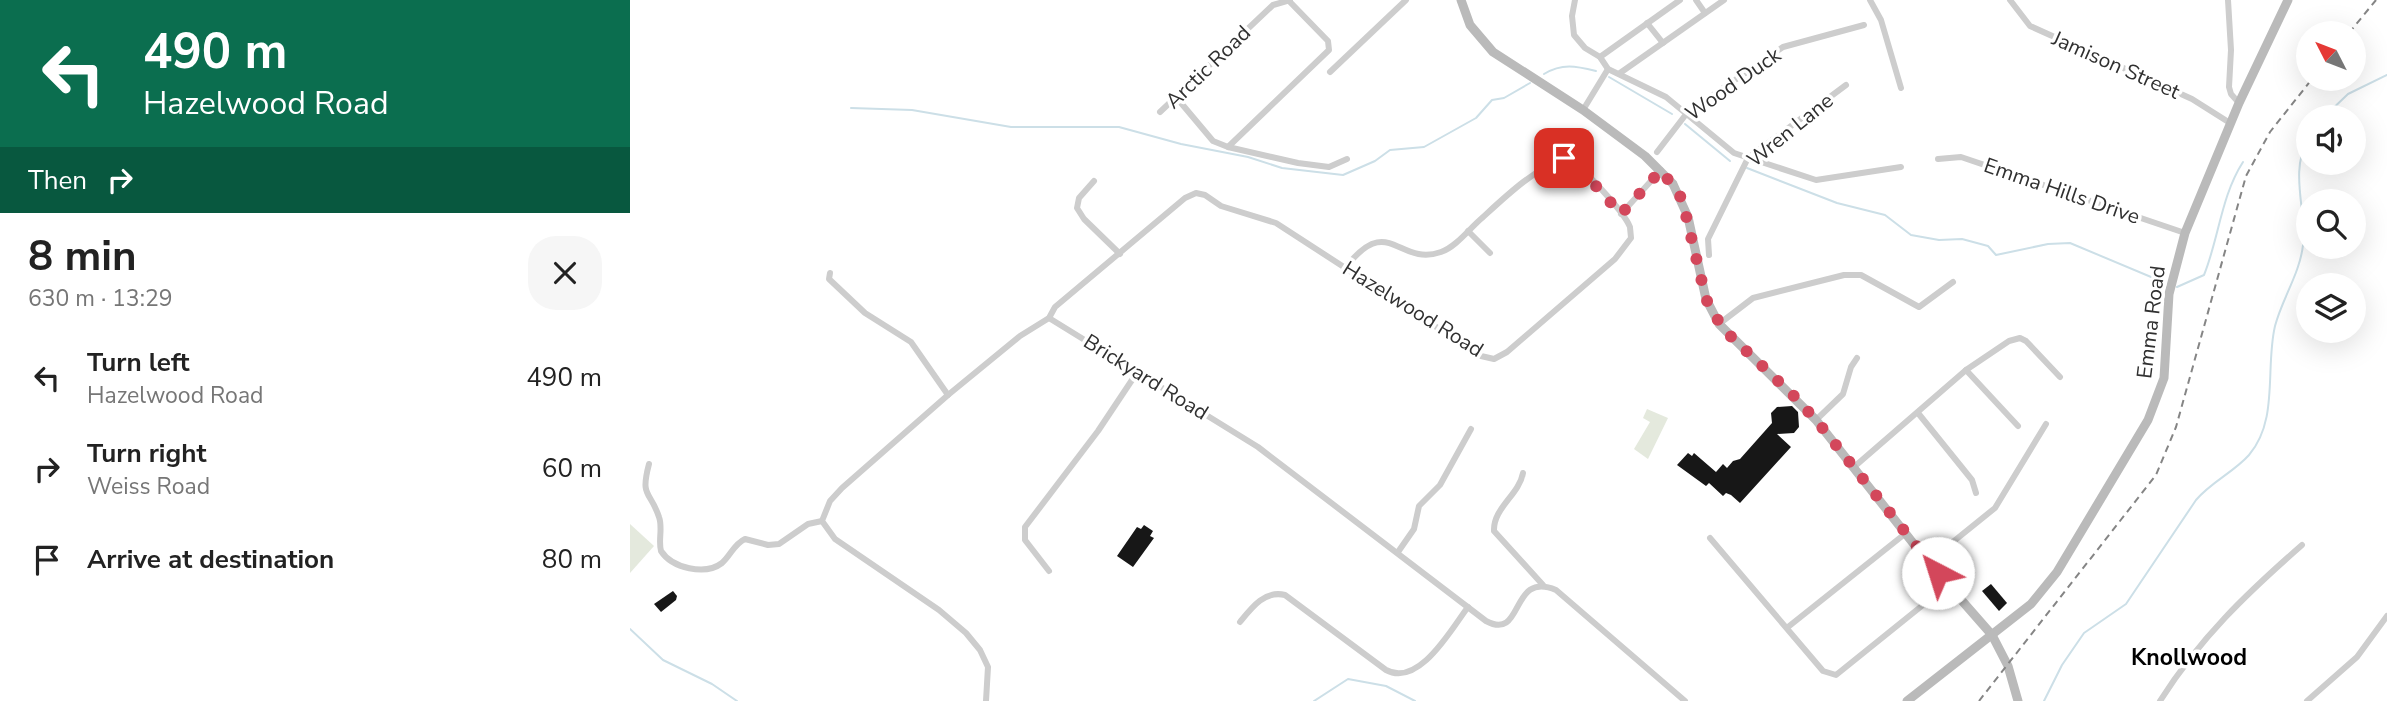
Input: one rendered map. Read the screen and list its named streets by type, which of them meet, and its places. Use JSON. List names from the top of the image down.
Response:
{
  "streets": {
    "street": [
      "Jamison Street",
      "Arctic Road",
      "Wood Duck",
      "Wren Lane",
      "Emma Hills Drive",
      "Hazelwood Road",
      "Emma Road",
      "Brickyard Road"
    ]
  },
  "crossings": [
    ["Jamison Street", "Emma Road"],
    ["Emma Hills Drive", "Emma Road"],
    ["Hazelwood Road", "Brickyard Road"]
  ],
  "districts": ["Knollwood"],
  "north": "top left",
  "page": {
    "turn": ["490 m", "Hazelwood Road"],
    "then": "Then",
    "heading": ["8 min", "630 m · 13:29"],
    "list": [
      {
        "name": "Turn left",
        "note": "Hazelwood Road",
        "value": "490 m"
      },
      {
        "name": "Turn right",
        "note": "Weiss Road",
        "value": "60 m"
      },
      {
        "name": "Arrive at destination",
        "value": "80 m"
      }
    ]
  }
}
